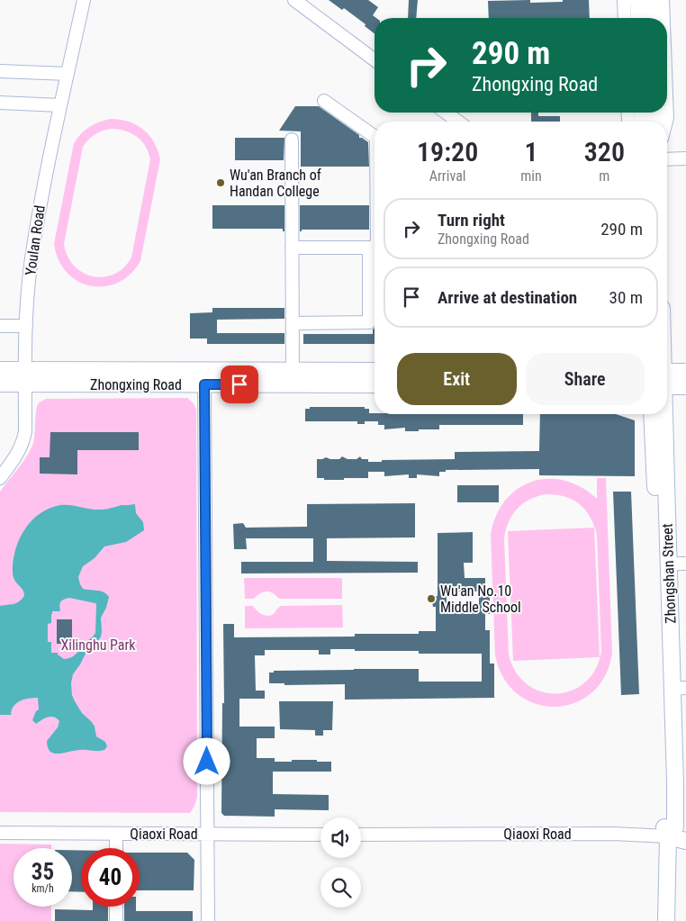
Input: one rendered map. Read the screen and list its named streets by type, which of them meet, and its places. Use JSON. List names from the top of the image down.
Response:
{
  "streets": {
    "main road": ["Zhongxing Road", "Zhongshan Street", "Qiaoxi Road"],
    "street": ["Youlan Road"]
  },
  "crossings": [
    ["Youlan Road", "Zhongxing Road"],
    ["Zhongshan Street", "Qiaoxi Road"]
  ],
  "parks": ["Xilinghu Park"],
  "places": ["Wu'an Branch of Handan College", "Wu'an No.10 Middle School"],
  "page": {
    "turn": ["290 m", "Zhongxing Road"],
    "eta": [
      "19:20",
      "Arrival",
      "1",
      "min",
      "320",
      "m"
    ],
    "list": [
      {
        "name": "Turn right",
        "note": "Zhongxing Road",
        "value": "290 m"
      },
      {
        "name": "Arrive at destination",
        "value": "30 m"
      }
    ],
    "buttons": ["Exit", "Share"],
    "speed": "35 km/h",
    "limit": "40"
  }
}
